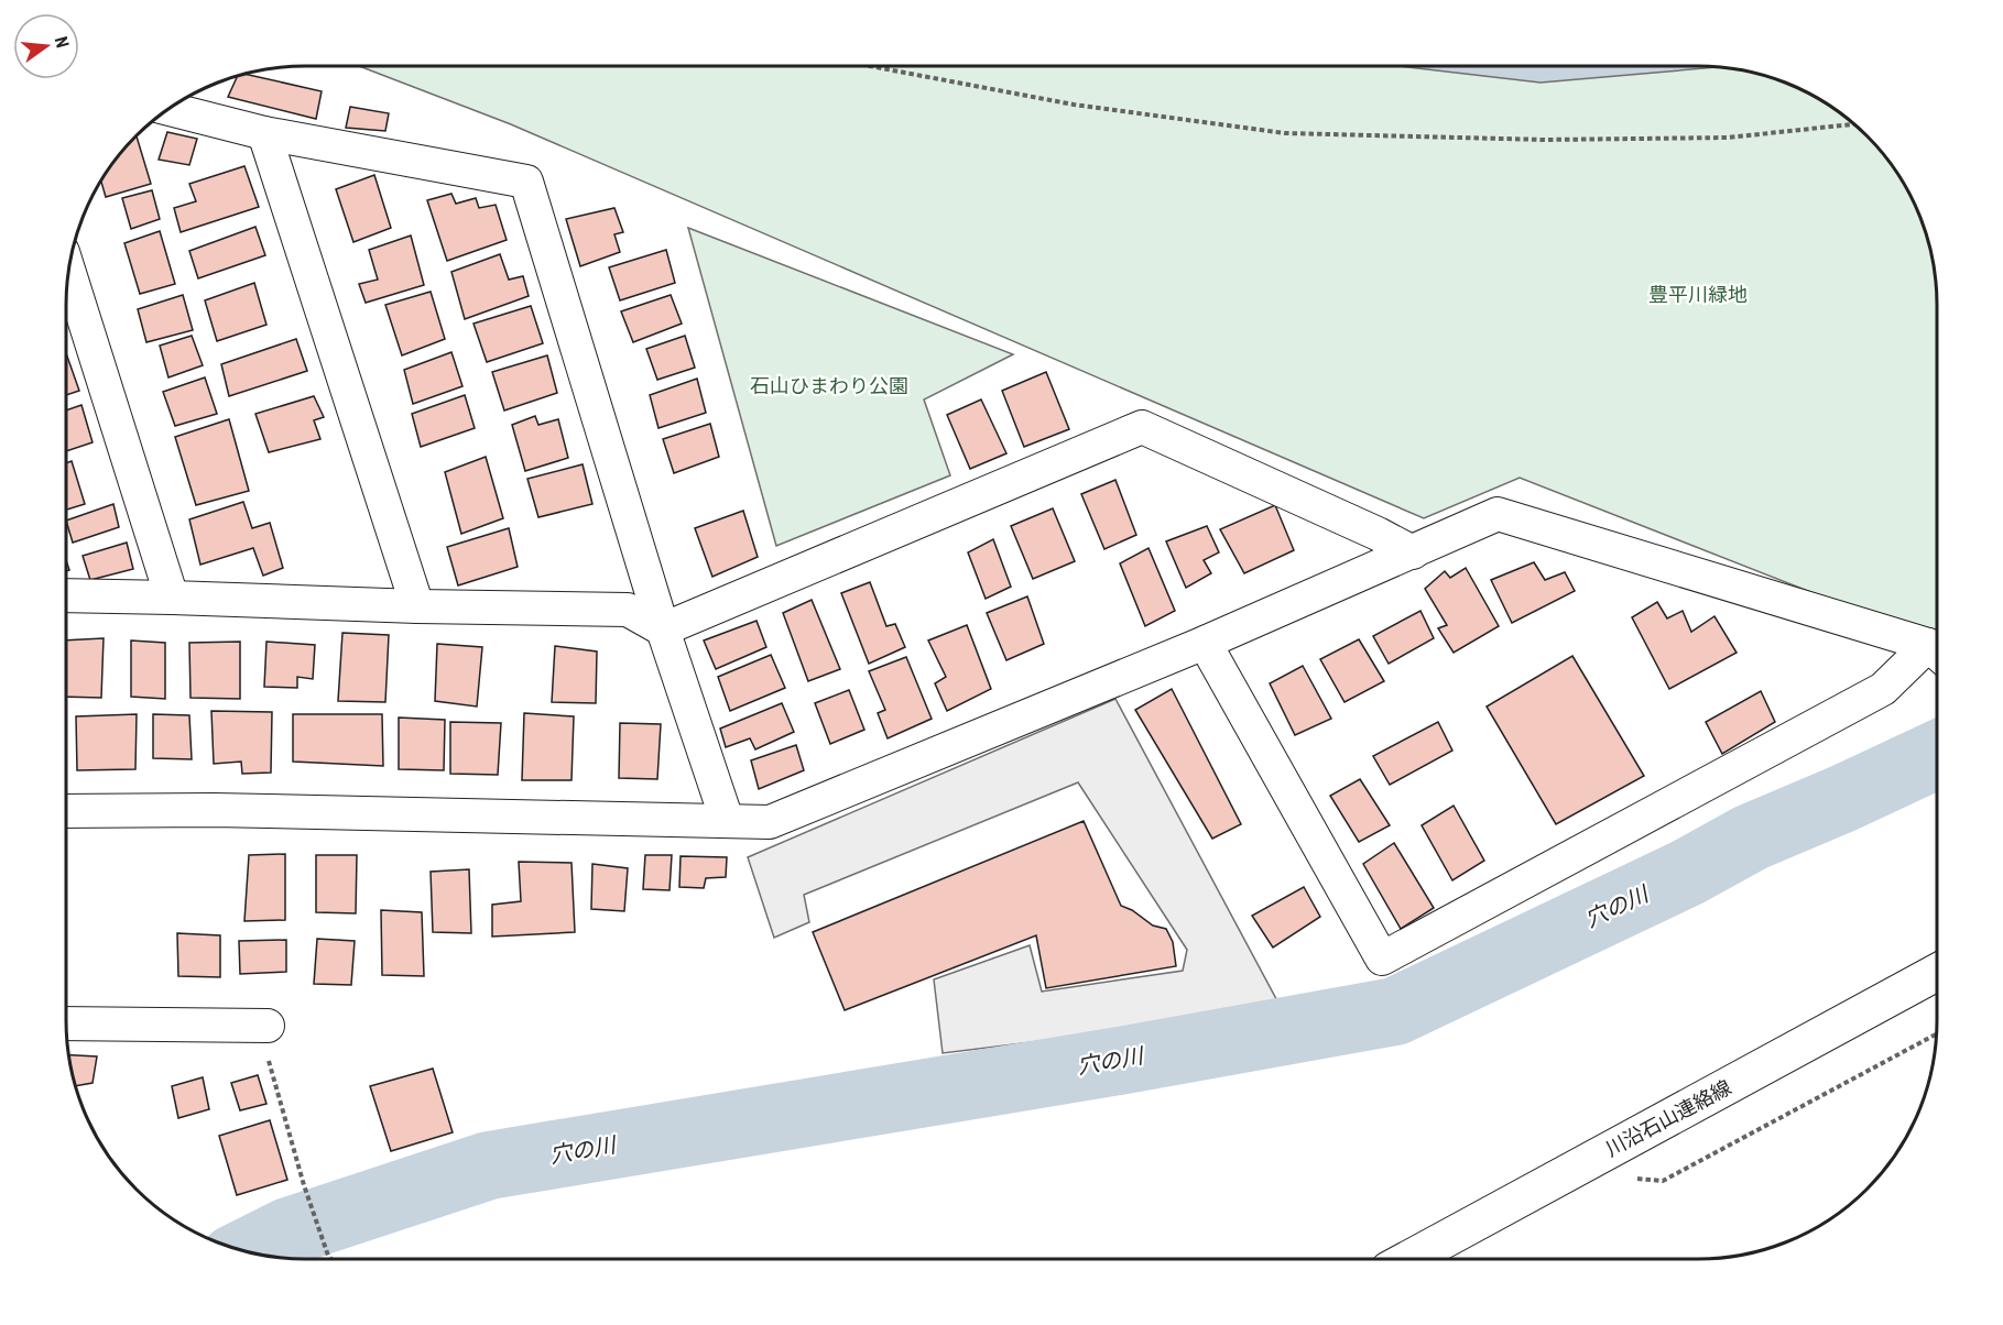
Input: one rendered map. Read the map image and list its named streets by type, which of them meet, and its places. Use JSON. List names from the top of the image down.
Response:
{
  "streets": {
    "street": ["川沿石山連絡線"]
  },
  "water": ["穴の川"],
  "parks": ["豊平川緑地", "石山ひまわり公園"],
  "north": "right"
}
